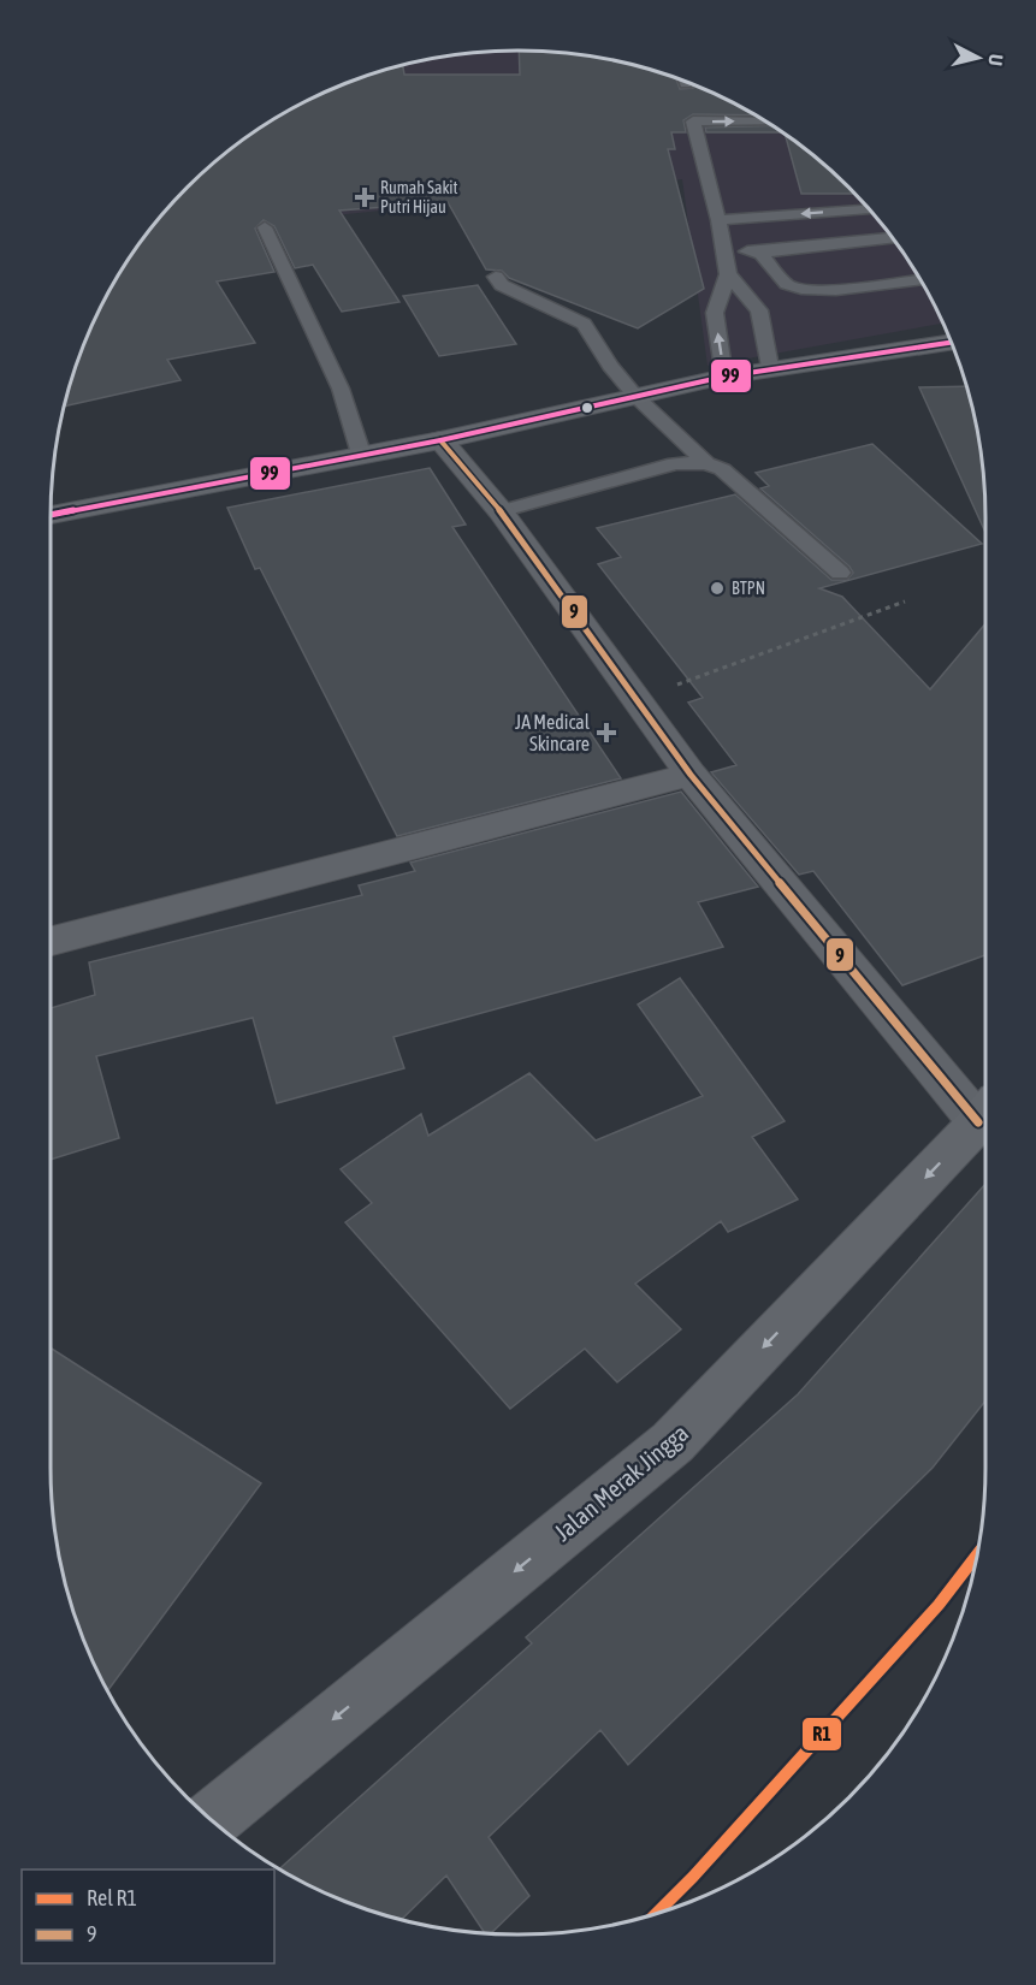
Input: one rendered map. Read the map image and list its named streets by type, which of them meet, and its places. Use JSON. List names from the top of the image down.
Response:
{
  "streets": {
    "main road": ["Jalan Merak Jingga"]
  },
  "one_way": ["Jalan Merak Jingga"],
  "places": {
    "health": ["Rumah Sakit Putri Hijau", "JA Medical Skincare"],
    "other": ["BTPN"]
  },
  "lines": ["transit line 99", "transit line 9", "rail line R1"],
  "legend": ["Rel R1", "9"],
  "north": "right"
}
